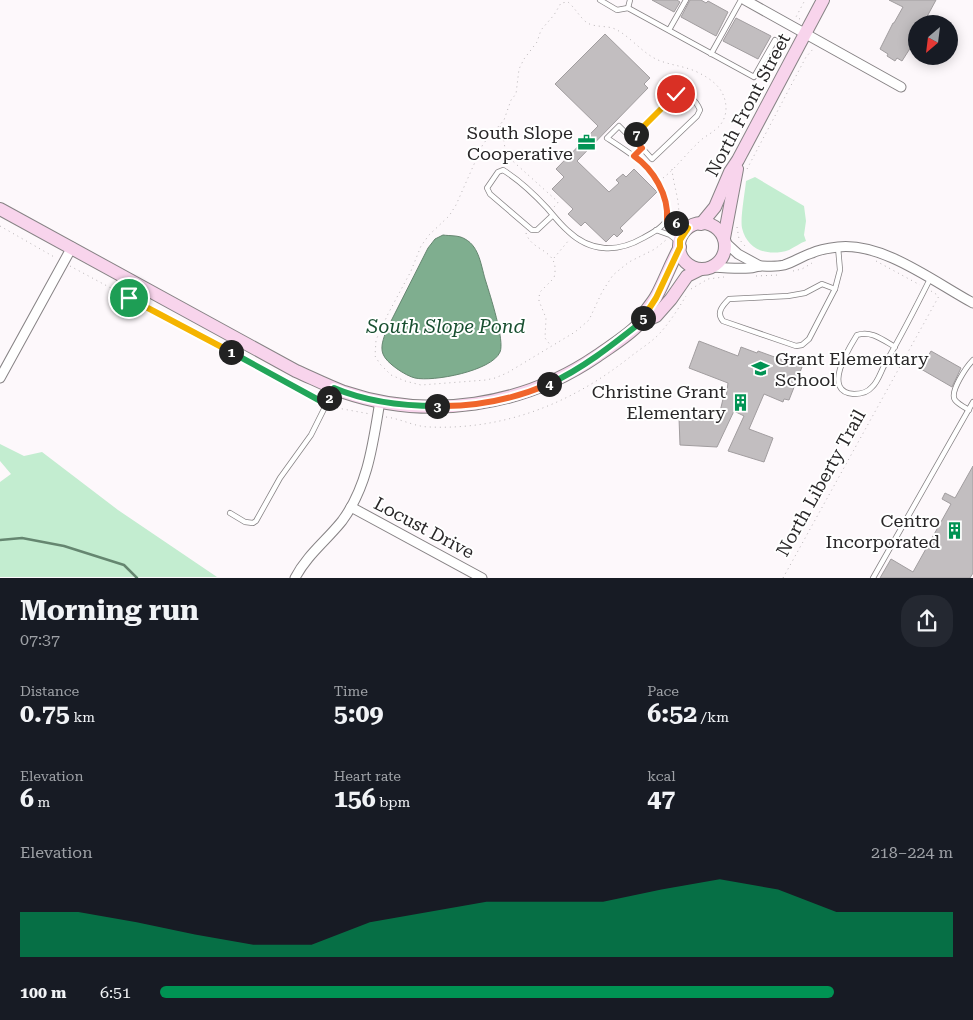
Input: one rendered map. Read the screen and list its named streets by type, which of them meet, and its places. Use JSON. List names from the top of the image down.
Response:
{
  "streets": {
    "main road": ["North Front Street"],
    "street": ["Locust Drive"],
    "path": ["North Liberty Trail"]
  },
  "water": ["South Slope Pond"],
  "places": {
    "office": ["South Slope Cooperative"],
    "school or university": ["Grant Elementary School"],
    "building": ["Christine Grant Elementary", "Centro Incorporated"]
  },
  "north": "bottom left",
  "page": {
    "pins": [
      "7",
      "6",
      "5",
      "1",
      "4",
      "2",
      "3"
    ],
    "heading": ["Morning run", "07:37"],
    "stats": [
      ["Distance", "0.75 km"],
      ["Time", "5:09"],
      ["Pace", "6:52 /km"],
      ["Elevation", "6 m"],
      ["Heart rate", "156 bpm"],
      ["kcal", "47"]
    ],
    "chart": ["Elevation", "218–224 m"],
    "list": [
      {
        "name": "100 m",
        "note": "6:51"
      }
    ]
  }
}
